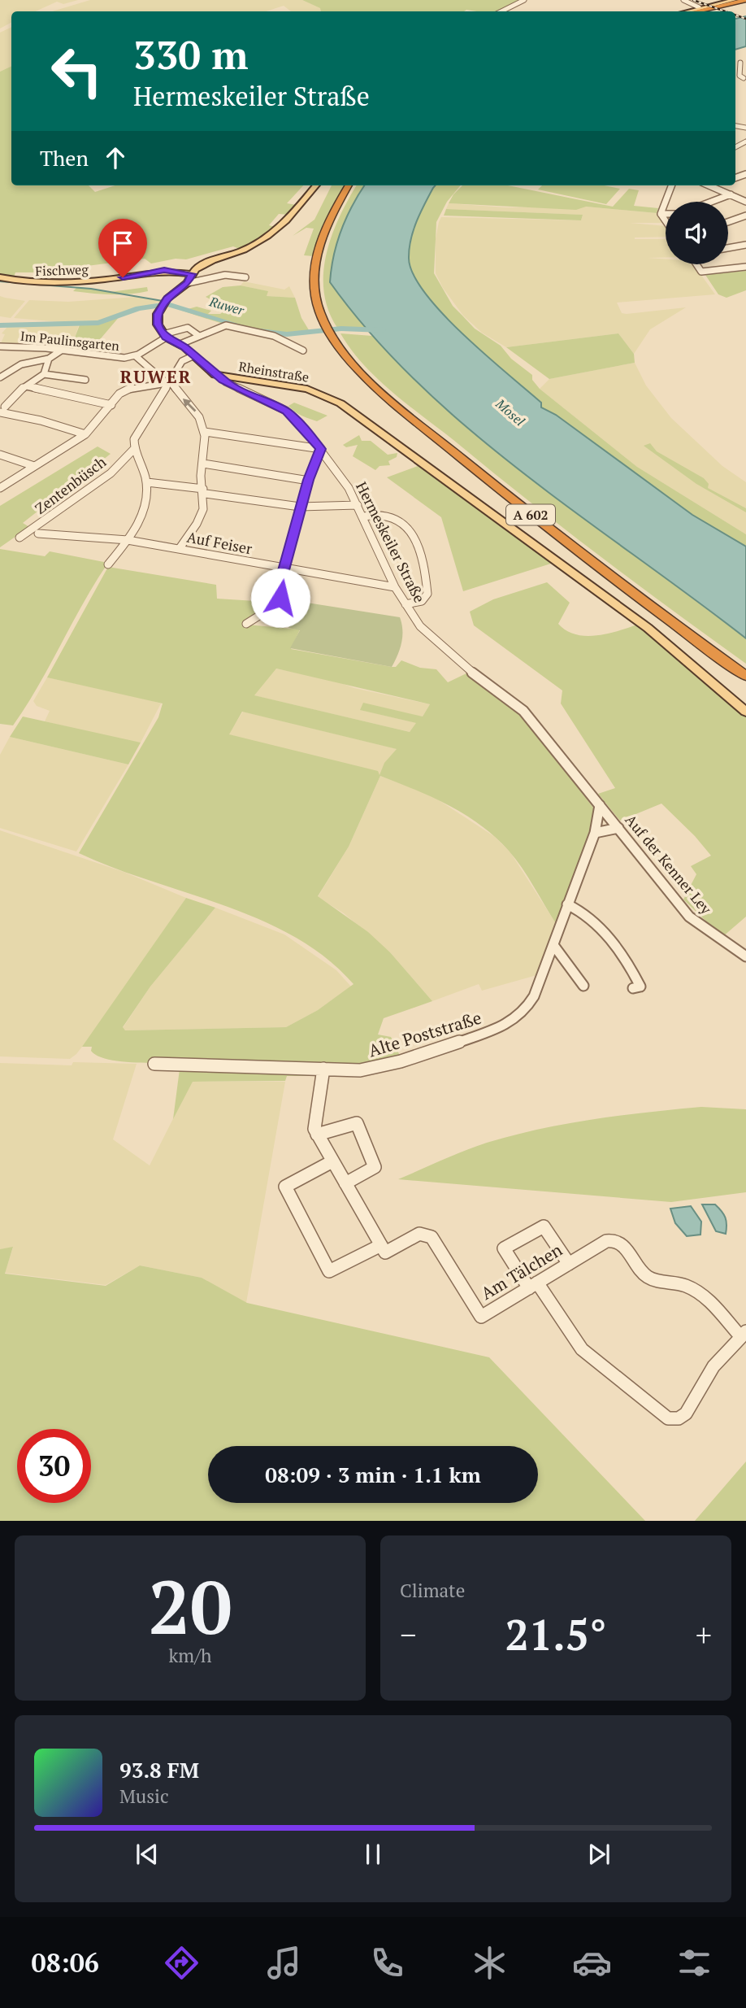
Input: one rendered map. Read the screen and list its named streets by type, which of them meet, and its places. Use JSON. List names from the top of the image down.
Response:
{
  "streets": {
    "highway": ["A 602"],
    "main road": ["Fischweg", "Rheinstraße"],
    "street": [
      "Im Paulinsgarten",
      "Zentenbüsch",
      "Hermeskeiler Straße",
      "Auf Feiser",
      "Auf der Kenner Ley",
      "Alte Poststraße",
      "Am Tälchen"
    ]
  },
  "crossings": [
    ["Im Paulinsgarten", "Rheinstraße"],
    ["Rheinstraße", "Hermeskeiler Straße"],
    ["Hermeskeiler Straße", "Auf Feiser"],
    ["Hermeskeiler Straße", "Auf der Kenner Ley"],
    ["Hermeskeiler Straße", "Alte Poststraße"],
    ["Auf der Kenner Ley", "Alte Poststraße"]
  ],
  "districts": ["RUWER"],
  "water": ["Ruwer", "Mosel"],
  "page": {
    "turn": ["330 m", "Hermeskeiler Straße"],
    "then": "Then",
    "limit": "30",
    "trip": "08:09 · 3 min · 1.1 km",
    "tile": [
      ["20", "km/h"],
      "Climate"
    ],
    "heat": ["−", "21.5°", "+"],
    "song": ["93.8 FM", "Music"],
    "tabs": "08:06"
  }
}
